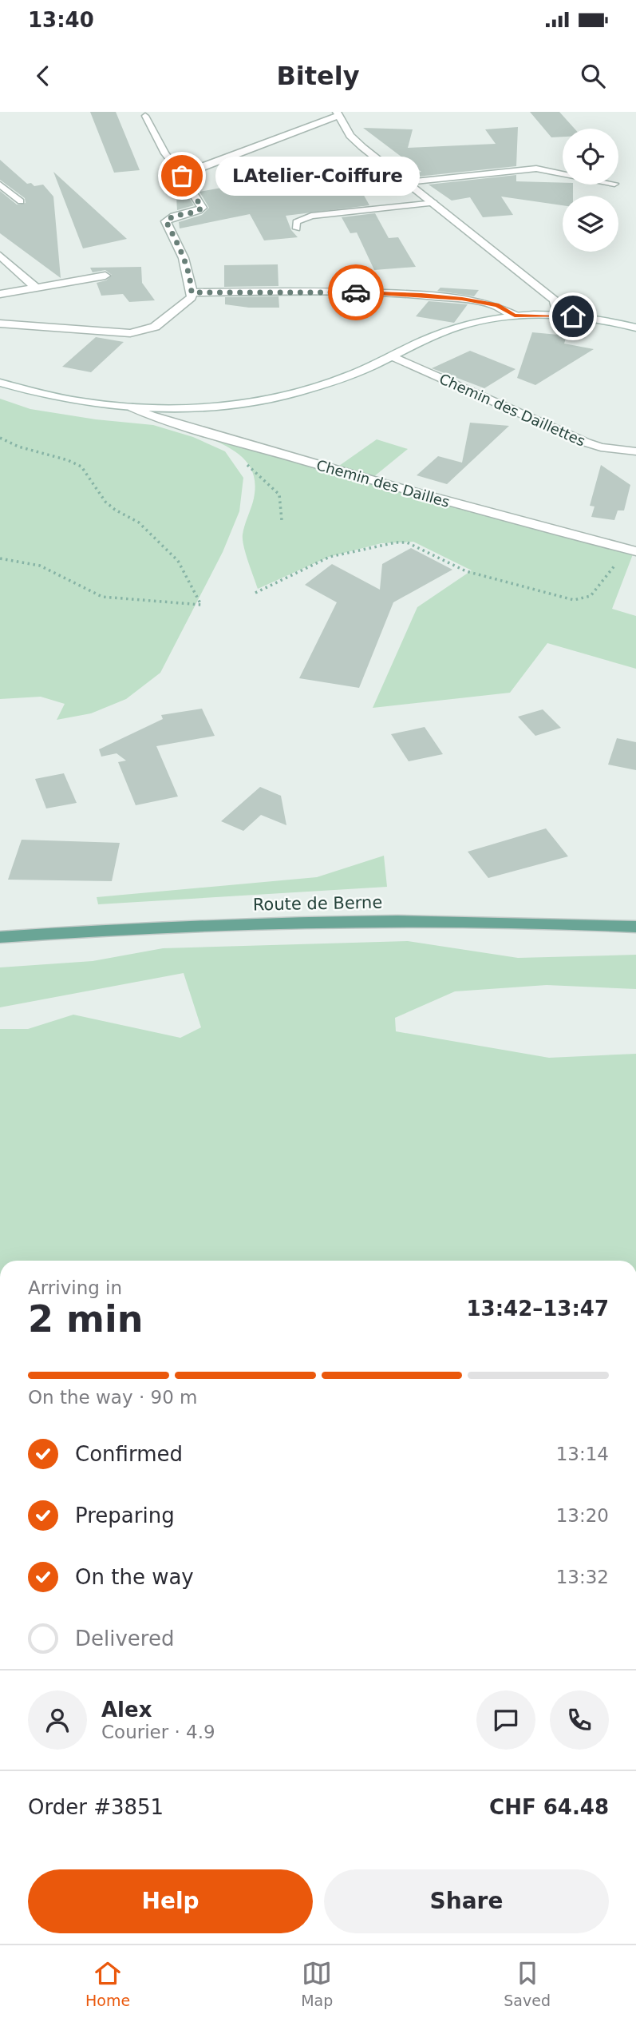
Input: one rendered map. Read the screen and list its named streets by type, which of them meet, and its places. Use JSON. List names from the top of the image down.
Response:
{
  "streets": {
    "main road": ["Route de Berne"],
    "street": ["Chemin des Daillettes", "Chemin des Dailles"]
  },
  "places": ["LAtelier-Coiffure"],
  "page": {
    "status": "13:40",
    "header": "Bitely",
    "bubble": "LAtelier-Coiffure",
    "heading": ["2 min", "Arriving in", "13:42–13:47"],
    "panel": [
      "Alex",
      "Courier · 4.9",
      "Order #3851",
      "CHF 64.48"
    ],
    "bar": "On the way · 90 m",
    "list": [
      ["Confirmed", "13:14"],
      ["Preparing", "13:20"],
      ["On the way", "13:32"],
      "Delivered"
    ],
    "buttons": ["Help", "Share"],
    "tabs": ["Home", "Map", "Saved"]
  }
}
